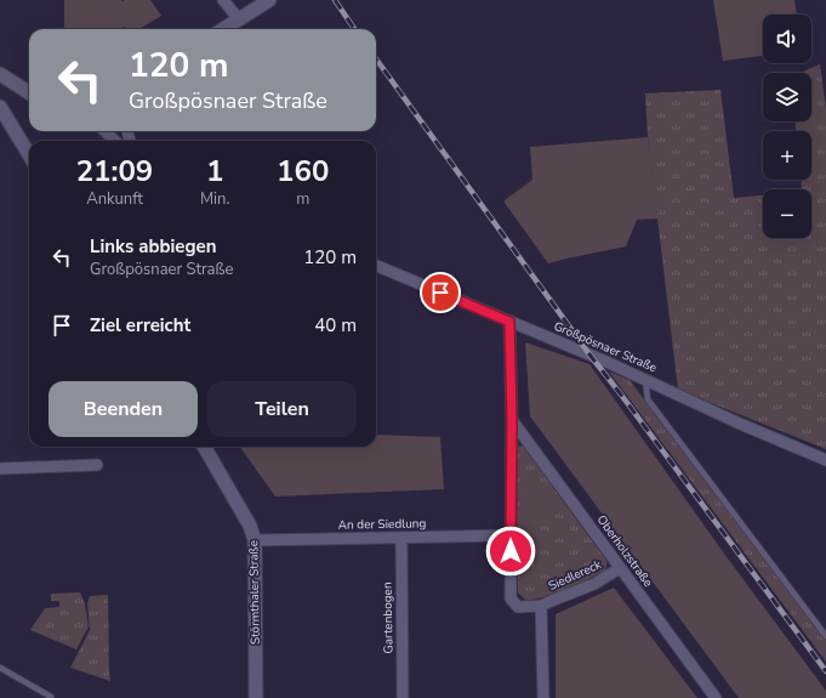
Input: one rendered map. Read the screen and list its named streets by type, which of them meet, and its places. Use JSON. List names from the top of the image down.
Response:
{
  "streets": {
    "street": [
      "Großpösnaer Straße",
      "An der Siedlung",
      "Oberholzstraße",
      "Siedlereck",
      "Störmthaler Straße",
      "Gartenbogen"
    ]
  },
  "crossings": [
    ["An der Siedlung", "Störmthaler Straße"],
    ["An der Siedlung", "Gartenbogen"],
    ["Oberholzstraße", "Siedlereck"]
  ],
  "page": {
    "map_buttons": ["+", "−"],
    "turn": ["120 m", "Großpösnaer Straße"],
    "eta": [
      "21:09",
      "Ankunft",
      "1",
      "Min.",
      "160",
      "m"
    ],
    "list": [
      {
        "name": "Links abbiegen",
        "note": "Großpösnaer Straße",
        "value": "120 m"
      },
      {
        "name": "Ziel erreicht",
        "value": "40 m"
      }
    ],
    "buttons": ["Beenden", "Teilen"]
  }
}
